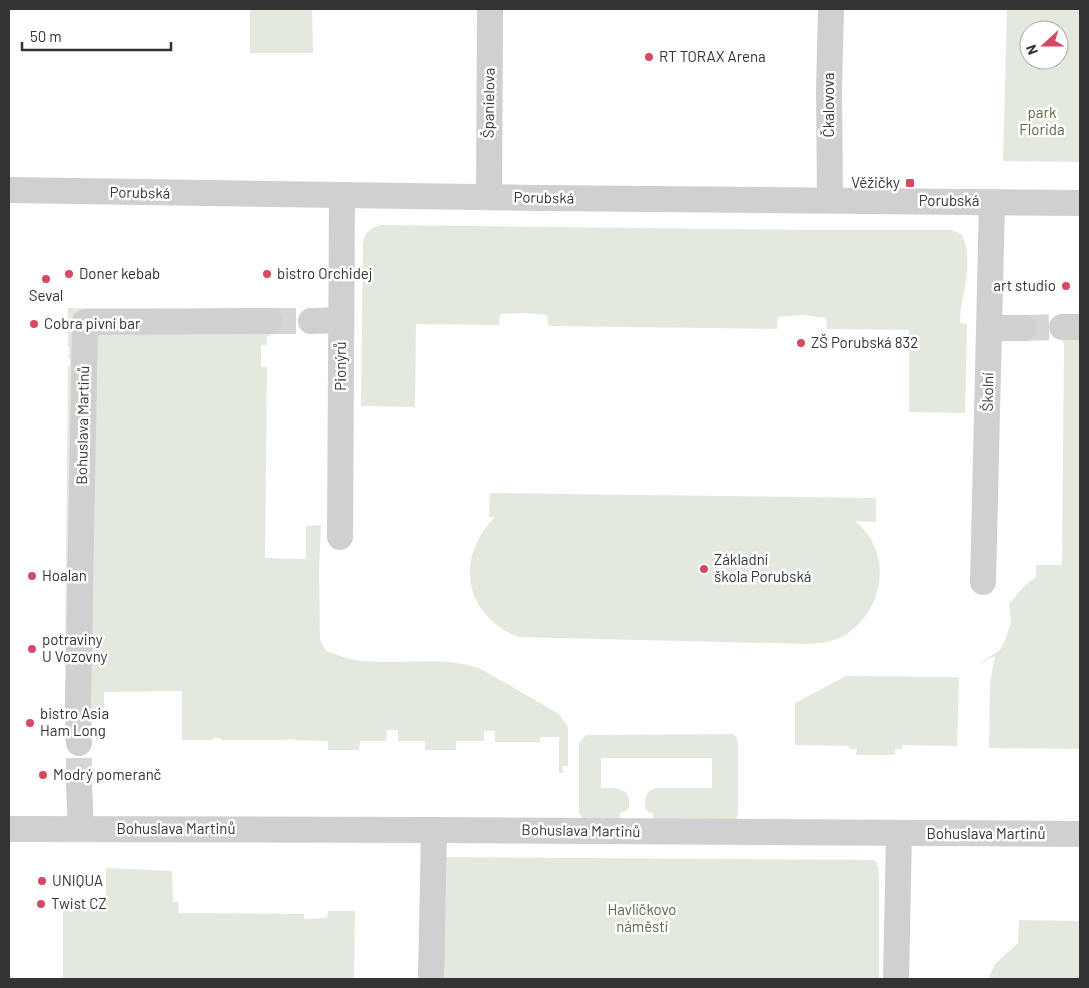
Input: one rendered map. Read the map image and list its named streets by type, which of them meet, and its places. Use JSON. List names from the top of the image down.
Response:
{
  "streets": {
    "street": [
      "Španielova",
      "Čkalovova",
      "Porubská",
      "Pionýrů",
      "Školní",
      "Bohuslava Martinů"
    ]
  },
  "crossings": [
    ["Španielova", "Porubská"],
    ["Čkalovova", "Porubská"],
    ["Porubská", "Pionýrů"],
    ["Porubská", "Školní"]
  ],
  "parks": ["park Florida", "Havlíčkovo náměstí"],
  "places": {
    "other": [
      "RT TORAX Arena",
      "Doner kebab",
      "bistro Orchidej",
      "Seval",
      "art studio",
      "Cobra pivní bar",
      "ZŠ Porubská 832",
      "Základní škola Porubská",
      "Hoalan",
      "potraviny U Vozovny",
      "bistro Asia Ham Long",
      "Modrý pomeranč",
      "UNIQUA",
      "Twist CZ"
    ],
    "transit": ["Věžičky"]
  },
  "scale_bar": "50 m",
  "north": "left"
}
